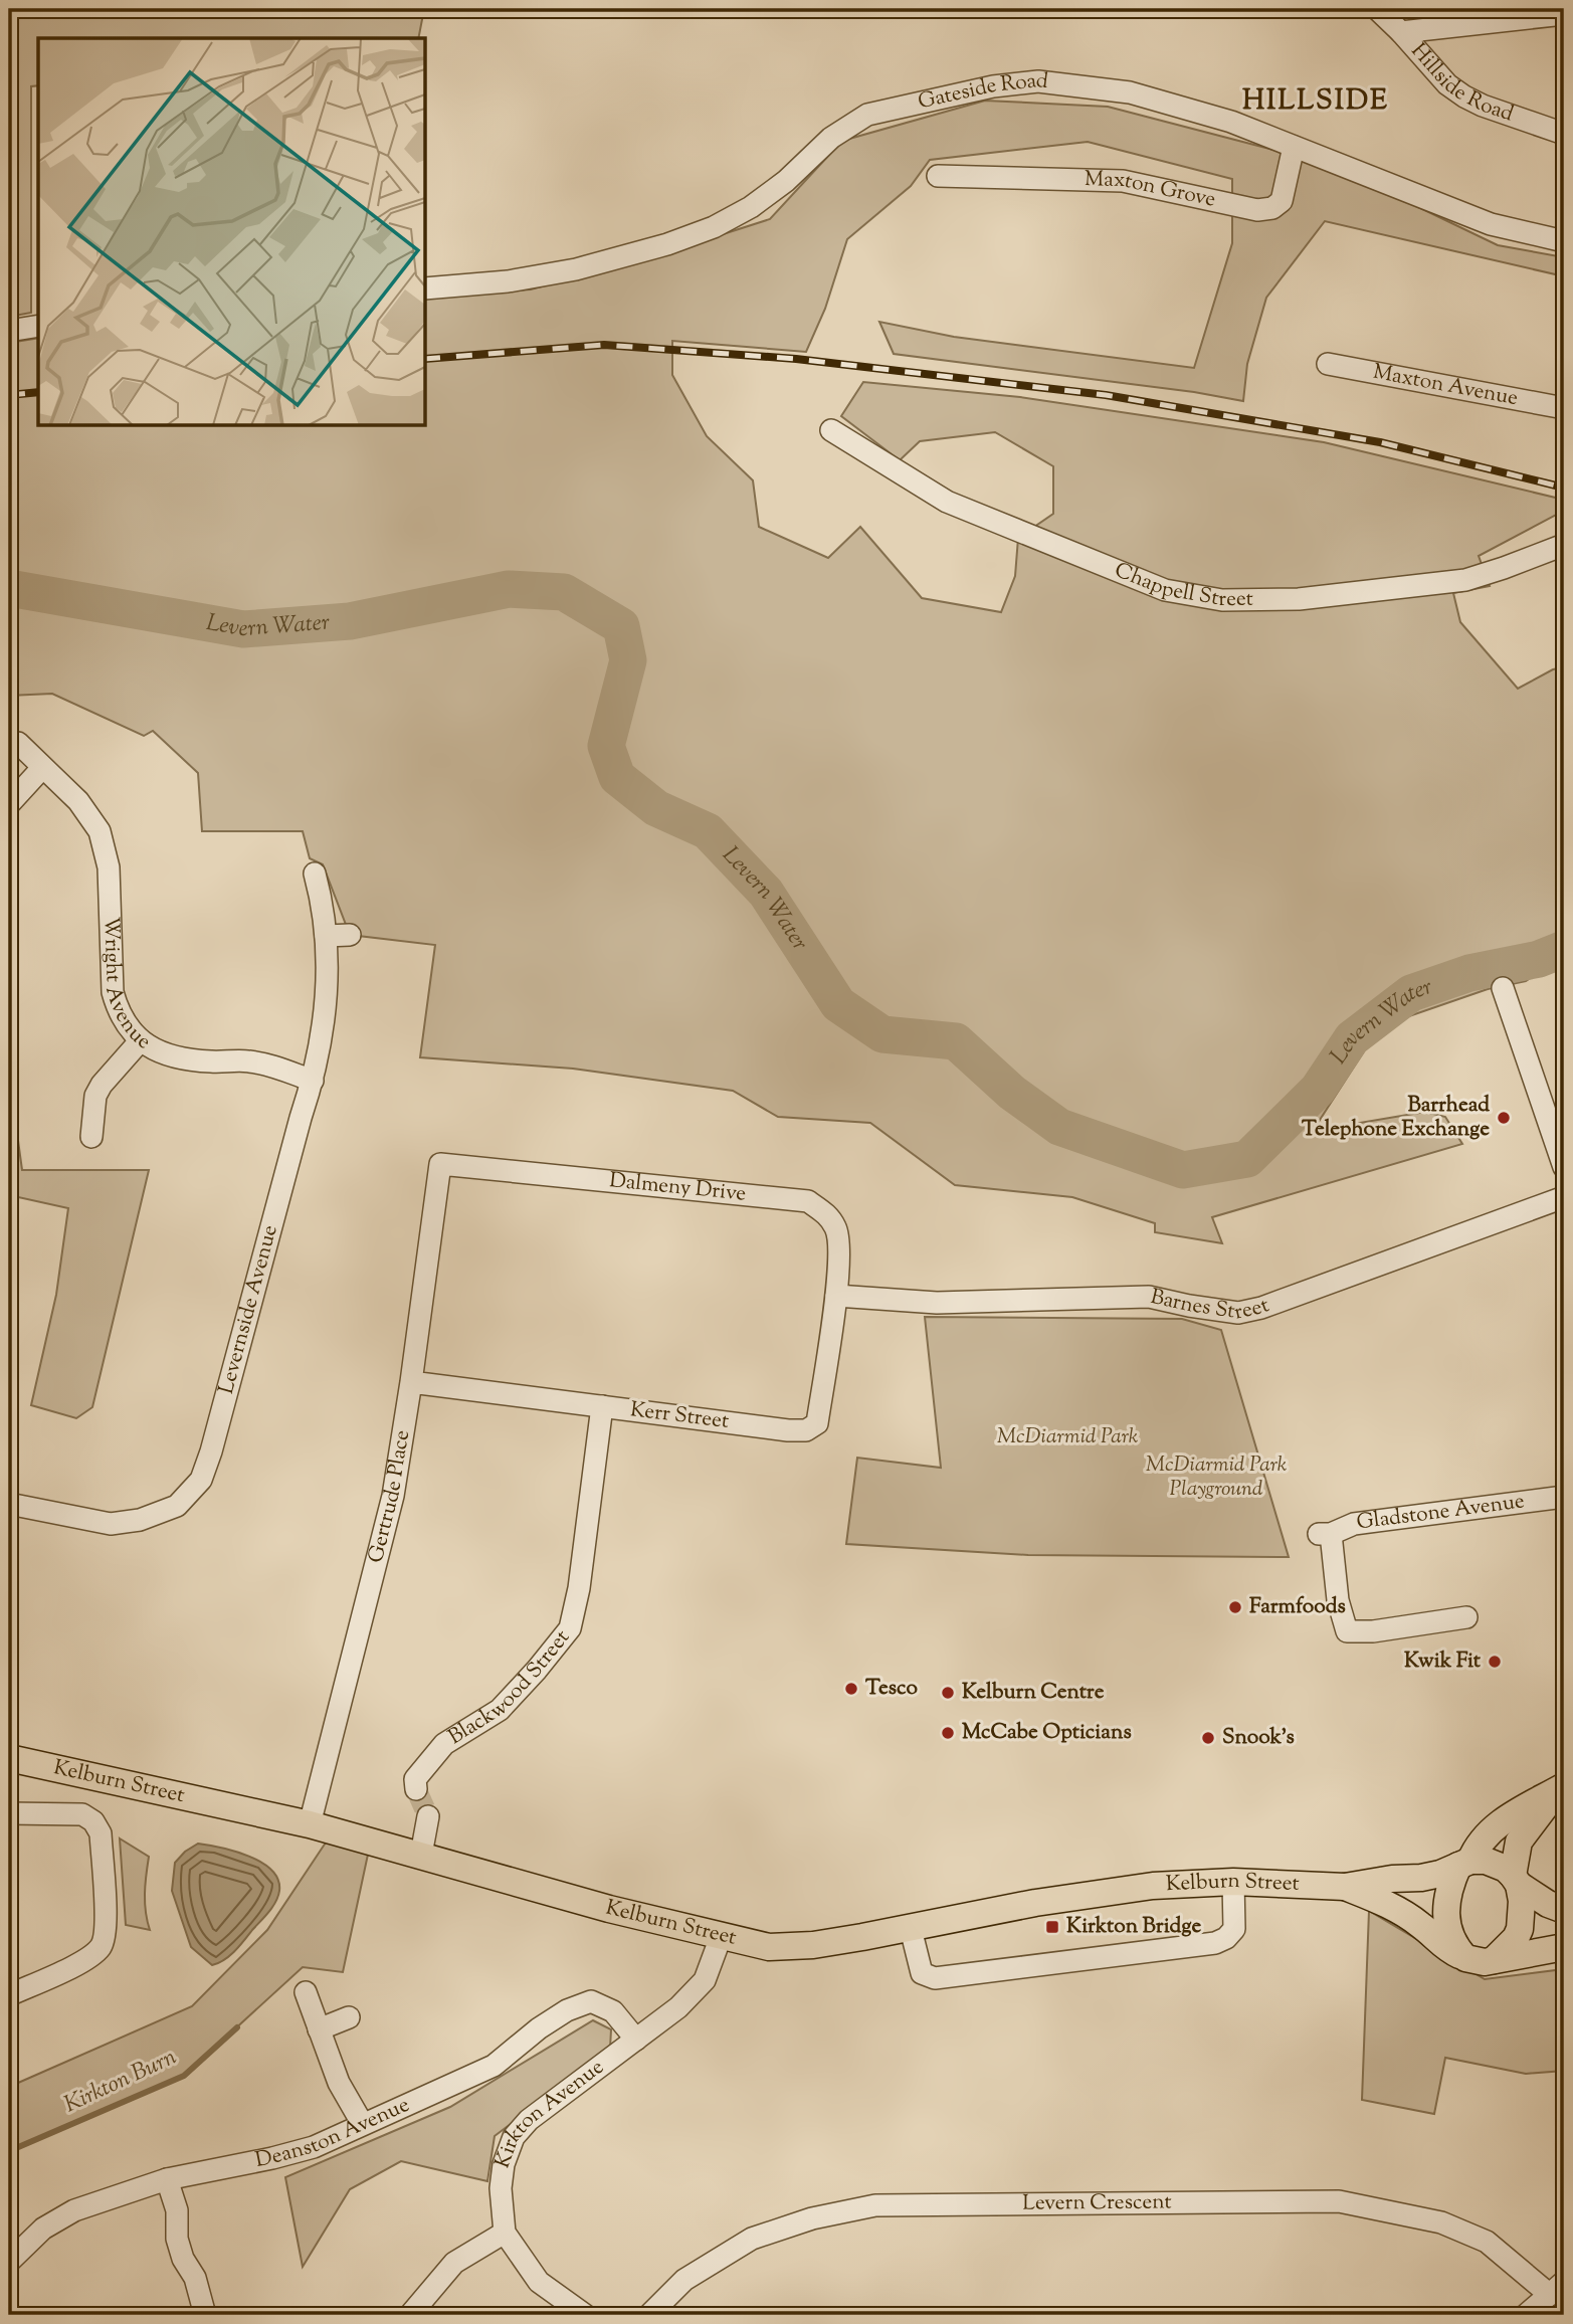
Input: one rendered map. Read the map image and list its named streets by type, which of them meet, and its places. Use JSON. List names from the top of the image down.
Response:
{
  "streets": {
    "main road": ["Kelburn Street"],
    "street": [
      "Hillside Road",
      "Gateside Road",
      "Maxton Grove",
      "Maxton Avenue",
      "Chappell Street",
      "Wright Avenue",
      "Dalmeny Drive",
      "Barnes Street",
      "Levernside Avenue",
      "Kerr Street",
      "Gertrude Place",
      "Gladstone Avenue",
      "Blackwood Street",
      "Kirkton Avenue",
      "Deanston Avenue",
      "Levern Crescent"
    ]
  },
  "crossings": [
    ["Gateside Road", "Maxton Grove"],
    ["Wright Avenue", "Levernside Avenue"],
    ["Dalmeny Drive", "Barnes Street"],
    ["Dalmeny Drive", "Kerr Street"],
    ["Dalmeny Drive", "Gertrude Place"],
    ["Barnes Street", "Kerr Street"],
    ["Kerr Street", "Gertrude Place"],
    ["Kerr Street", "Blackwood Street"],
    ["Gertrude Place", "Kelburn Street"],
    ["Kelburn Street", "Kirkton Avenue"],
    ["Kirkton Avenue", "Deanston Avenue"]
  ],
  "districts": ["HILLSIDE"],
  "water": ["Levern Water", "Kirkton Burn"],
  "parks": ["McDiarmid Park", "McDiarmid Park Playground"],
  "places": {
    "other": [
      "Barrhead Telephone Exchange",
      "Farmfoods",
      "Kwik Fit",
      "Tesco",
      "Kelburn Centre",
      "McCabe Opticians",
      "Snook's"
    ],
    "transit": ["Kirkton Bridge"]
  }
}
